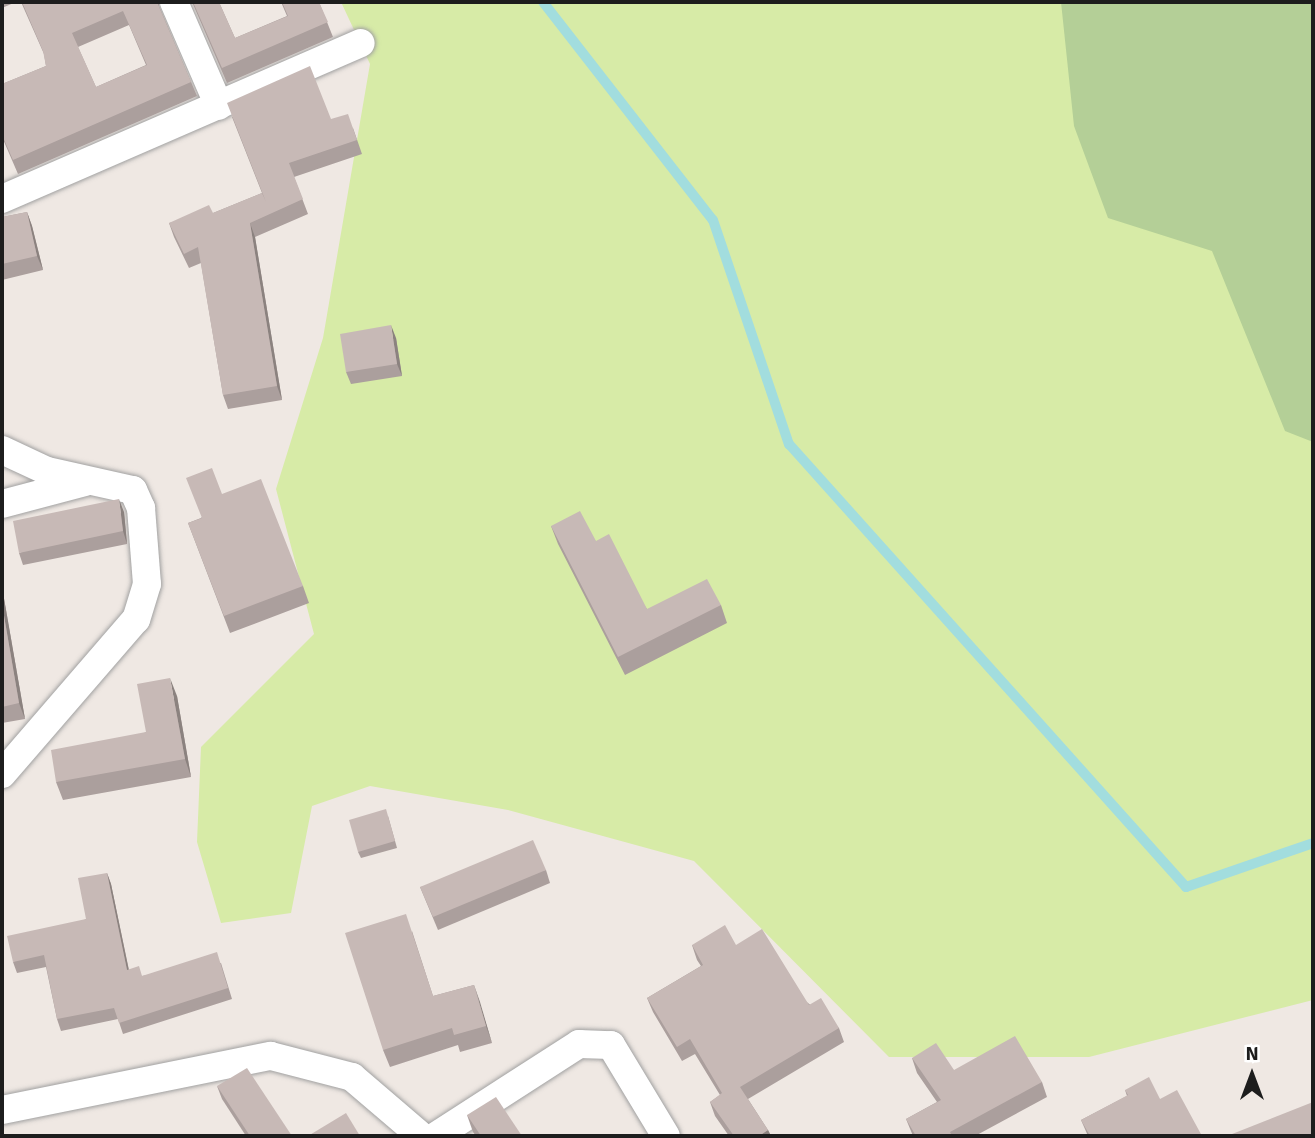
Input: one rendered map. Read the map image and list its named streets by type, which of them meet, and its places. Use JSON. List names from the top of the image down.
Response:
{
  "north": "top"
}
